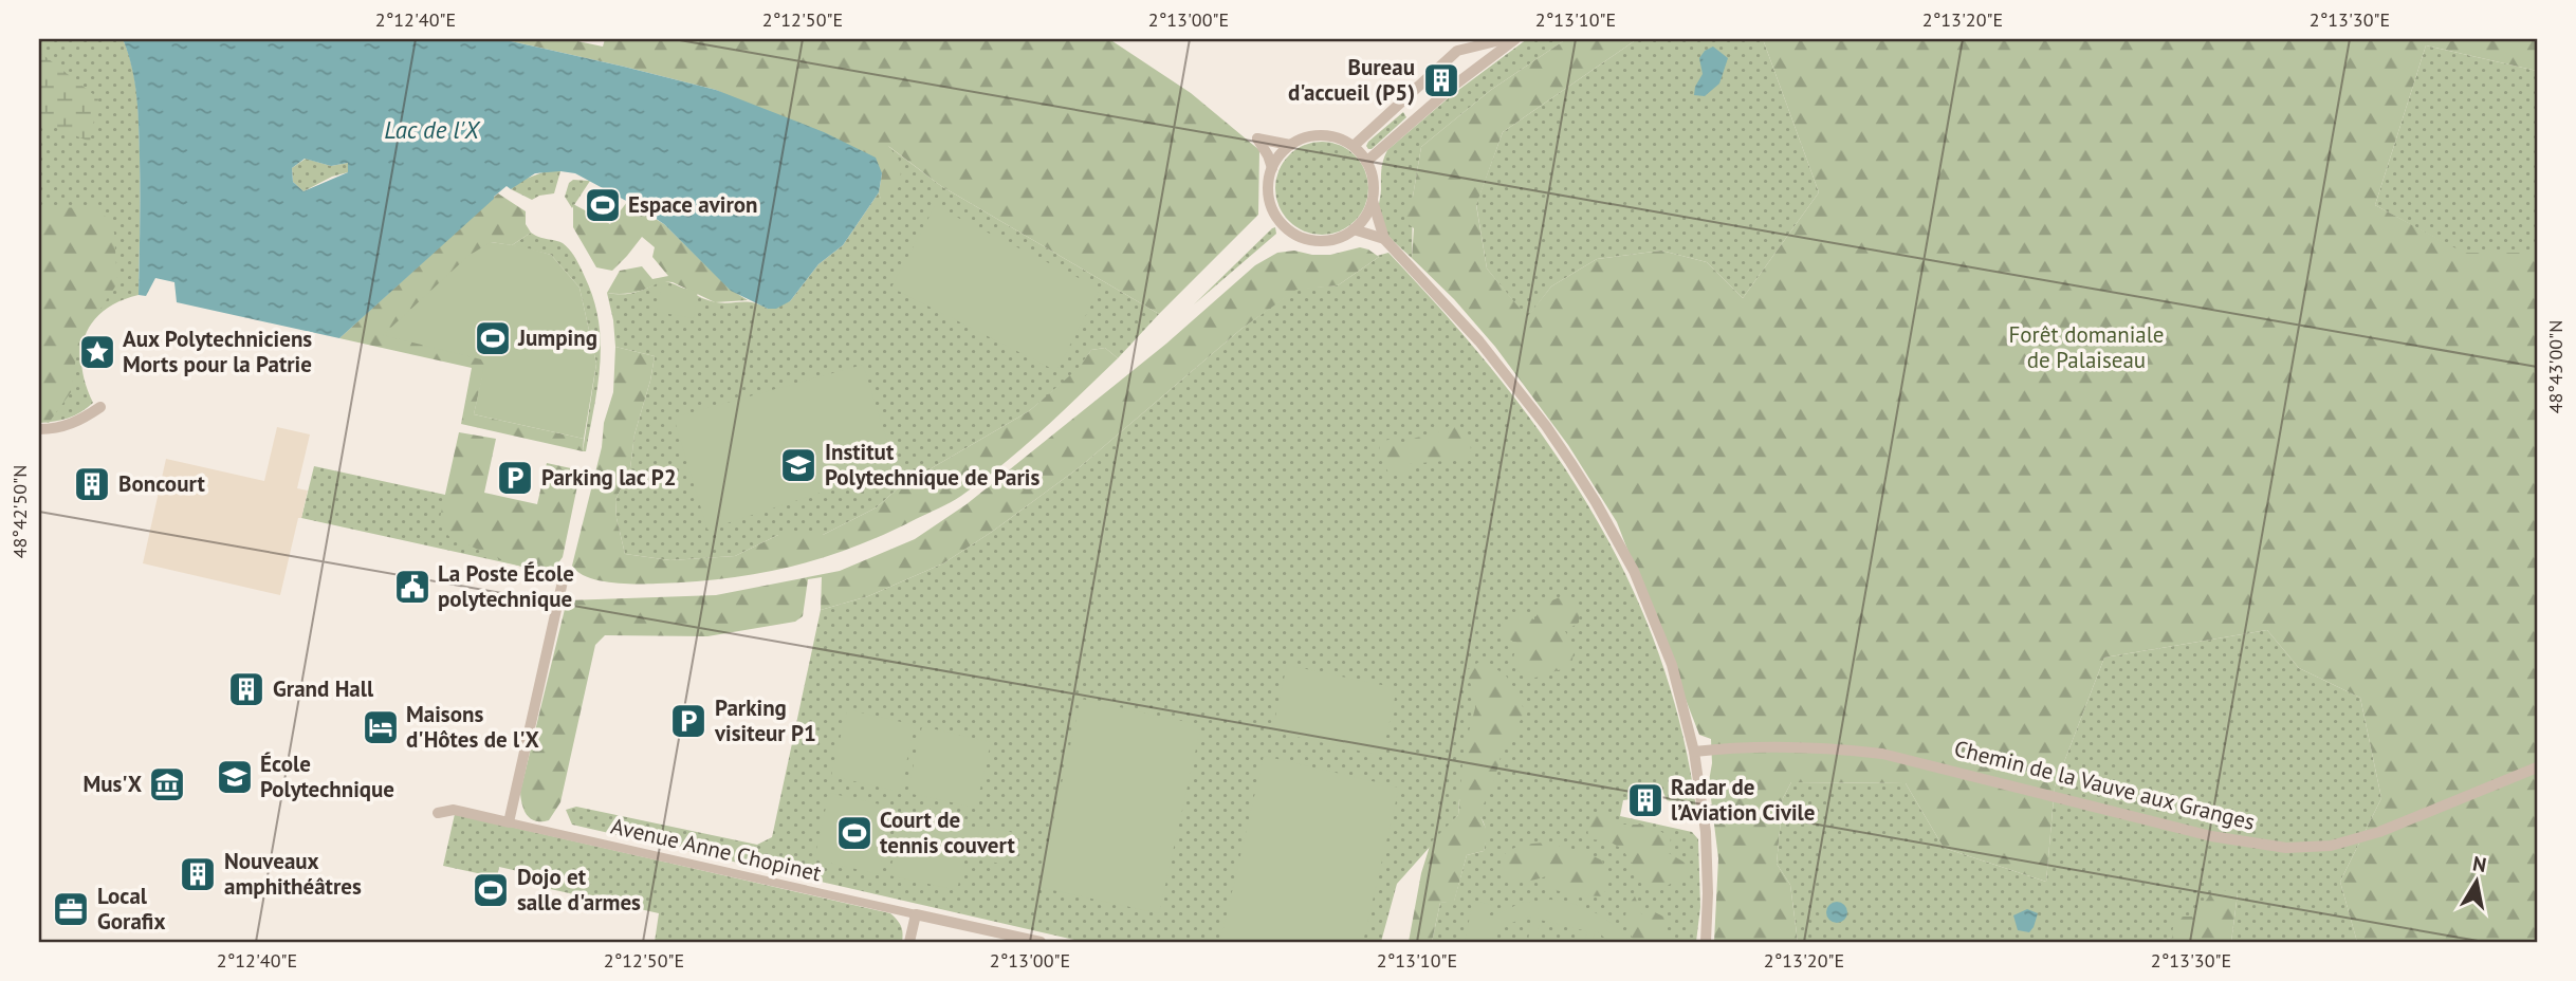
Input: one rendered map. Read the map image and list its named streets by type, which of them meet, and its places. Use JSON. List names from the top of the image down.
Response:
{
  "streets": {
    "street": ["Chemin de la Vauve aux Granges", "Avenue Anne Chopinet"]
  },
  "water": ["Lac de l'X"],
  "parks": ["Forêt domaniale de Palaiseau"],
  "places": {
    "building": [
      "Bureau d'accueil (P5)",
      "Boncourt",
      "Grand Hall",
      "Radar de l’Aviation Civile",
      "Nouveaux amphithéâtres"
    ],
    "sports": [
      "Espace aviron",
      "Jumping",
      "Court de tennis couvert",
      "Dojo et salle d'armes"
    ],
    "place": ["Aux Polytechniciens Morts pour la Patrie"],
    "school or university": ["Institut Polytechnique de Paris", "École Polytechnique"],
    "parking": ["Parking lac P2", "Parking visiteur P1"],
    "public building": ["La Poste École polytechnique"],
    "hotel": ["Maisons d'Hôtes de l'X"],
    "museum": ["Mus'X"],
    "office": ["Local Gorafix"]
  },
  "north": "top",
  "coordinates": [
    "2°12'40\"E",
    "2°12'50\"E",
    "2°13'00\"E",
    "2°13'10\"E",
    "2°13'20\"E",
    "2°13'30\"E",
    "48°43'00\"N",
    "48°42'50\"N"
  ]
}
